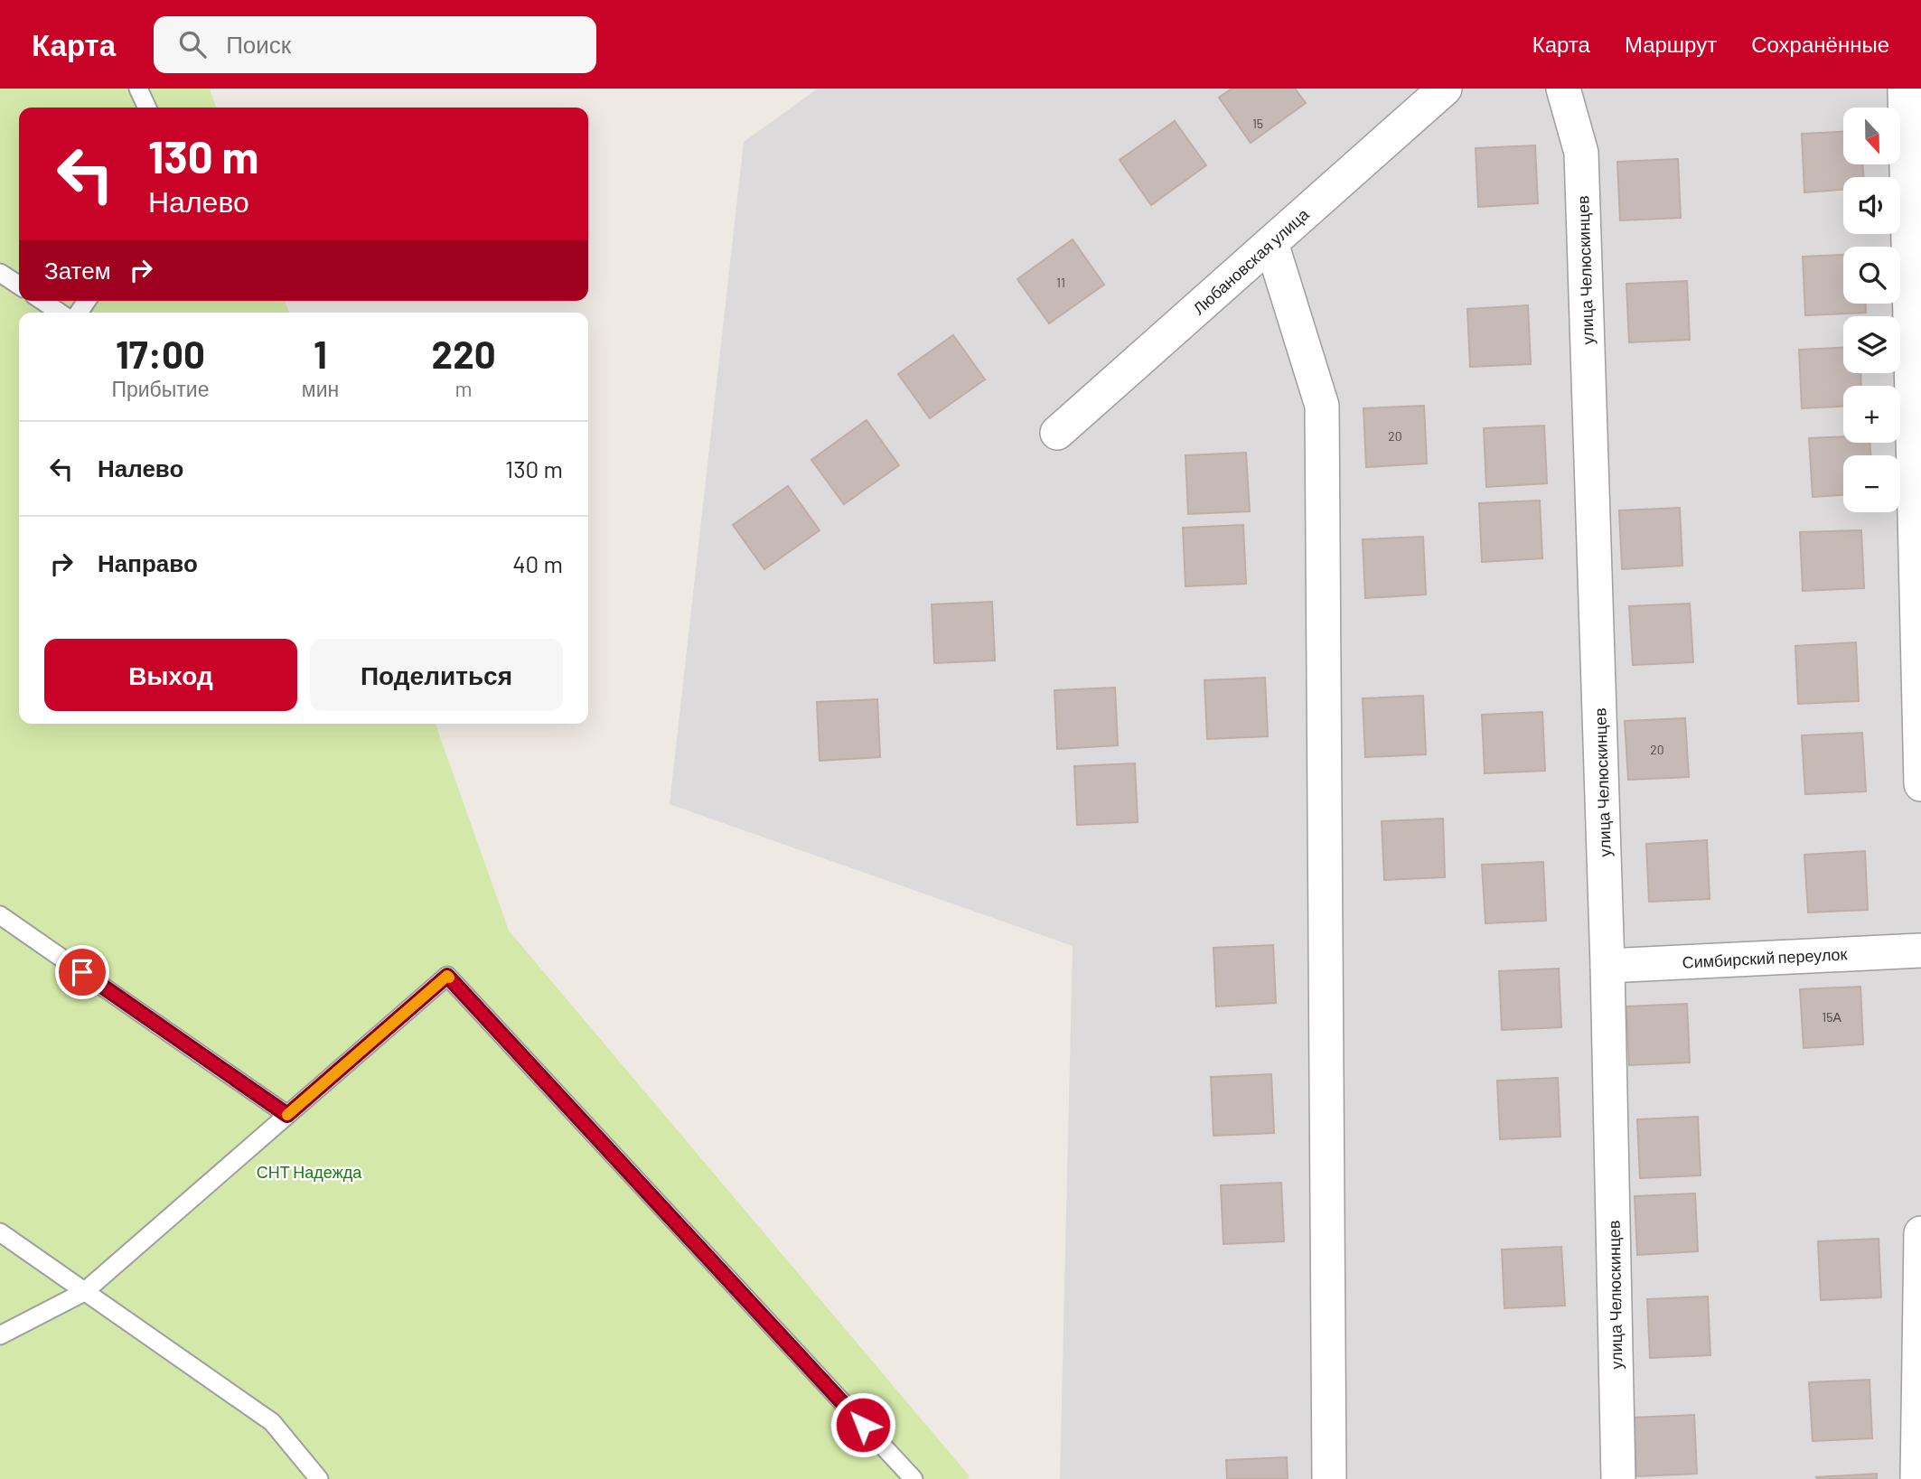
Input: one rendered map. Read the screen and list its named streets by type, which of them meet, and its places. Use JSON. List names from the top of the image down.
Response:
{
  "streets": {
    "street": ["Любановская улица", "улица Челюскинцев", "Симбирский переулок"]
  },
  "crossings": [
    ["улица Челюскинцев", "Симбирский переулок"]
  ],
  "parks": ["СНТ Надежда"],
  "house_numbers": [
    "15",
    "11",
    "20",
    "20",
    "15А"
  ],
  "north": "bottom",
  "page": {
    "header": "Карта",
    "search": "Поиск",
    "nav": ["Карта", "Маршрут", "Сохранённые"],
    "map_buttons": ["+", "−"],
    "turn": ["130 m", "Налево"],
    "then": "Затем",
    "eta": [
      "17:00",
      "Прибытие",
      "1",
      "мин",
      "220",
      "m"
    ],
    "list": [
      {
        "name": "Налево",
        "value": "130 m"
      },
      {
        "name": "Направо",
        "value": "40 m"
      }
    ],
    "buttons": ["Выход", "Поделиться"]
  }
}
